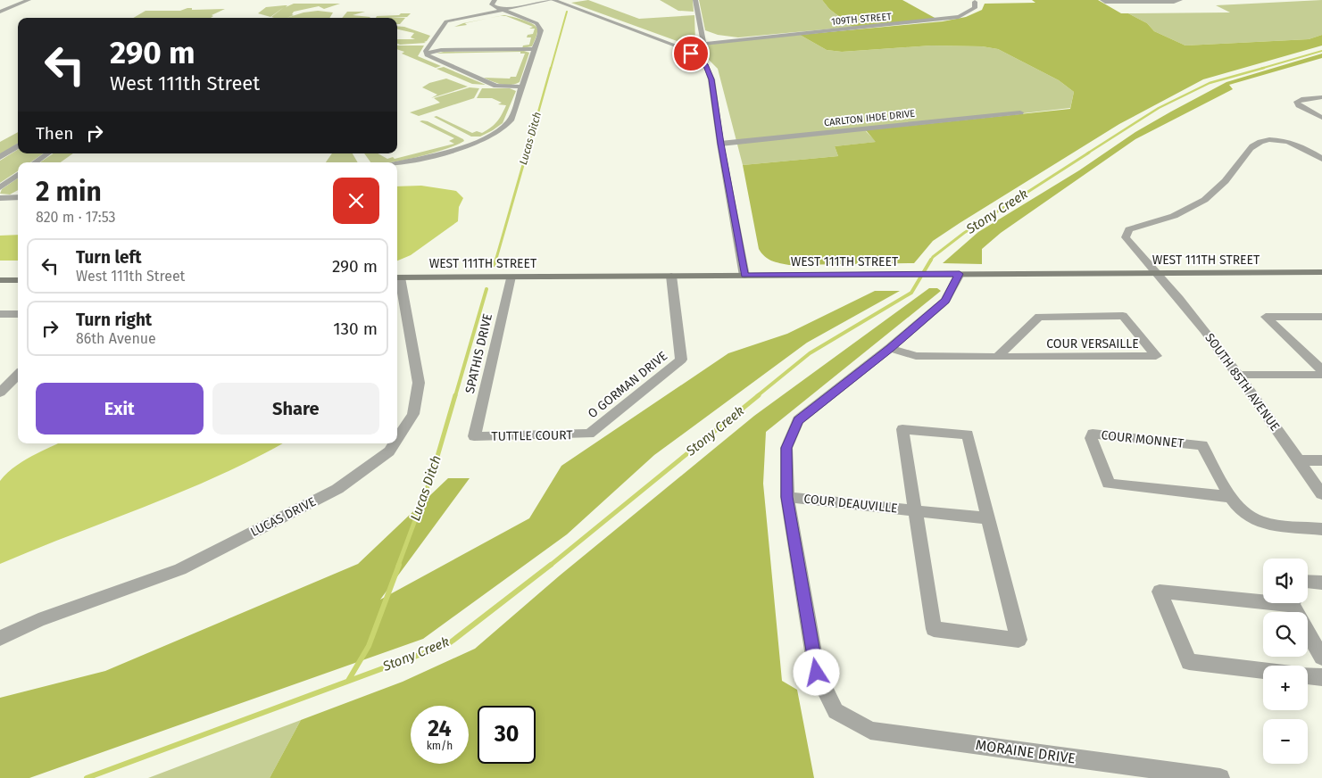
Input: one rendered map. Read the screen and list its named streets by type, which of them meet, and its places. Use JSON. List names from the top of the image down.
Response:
{
  "streets": {
    "main road": ["WEST 111TH STREET"],
    "street": [
      "109TH STREET",
      "CARLTON IHDE DRIVE",
      "COUR VERSAILLE",
      "SPATHIS DRIVE",
      "SOUTH 85TH AVENUE",
      "O GORMAN DRIVE",
      "TUTTLE COURT",
      "COUR MONNET",
      "COUR DEAUVILLE",
      "LUCAS DRIVE",
      "MORAINE DRIVE"
    ]
  },
  "crossings": [
    ["WEST 111TH STREET", "SPATHIS DRIVE"],
    ["WEST 111TH STREET", "SOUTH 85TH AVENUE"],
    ["WEST 111TH STREET", "O GORMAN DRIVE"],
    ["WEST 111TH STREET", "LUCAS DRIVE"],
    ["SPATHIS DRIVE", "TUTTLE COURT"],
    ["O GORMAN DRIVE", "TUTTLE COURT"],
    ["COUR DEAUVILLE", "MORAINE DRIVE"]
  ],
  "water": ["Lucas Ditch", "Stony Creek"],
  "page": {
    "turn": ["290 m", "West 111th Street"],
    "then": "Then",
    "heading": ["2 min", "820 m · 17:53"],
    "list": [
      {
        "name": "Turn left",
        "note": "West 111th Street",
        "value": "290 m"
      },
      {
        "name": "Turn right",
        "note": "86th Avenue",
        "value": "130 m"
      }
    ],
    "buttons": ["Exit", "Share"],
    "map_buttons": ["+", "−"],
    "speed": "24 km/h",
    "limit": "30"
  }
}
